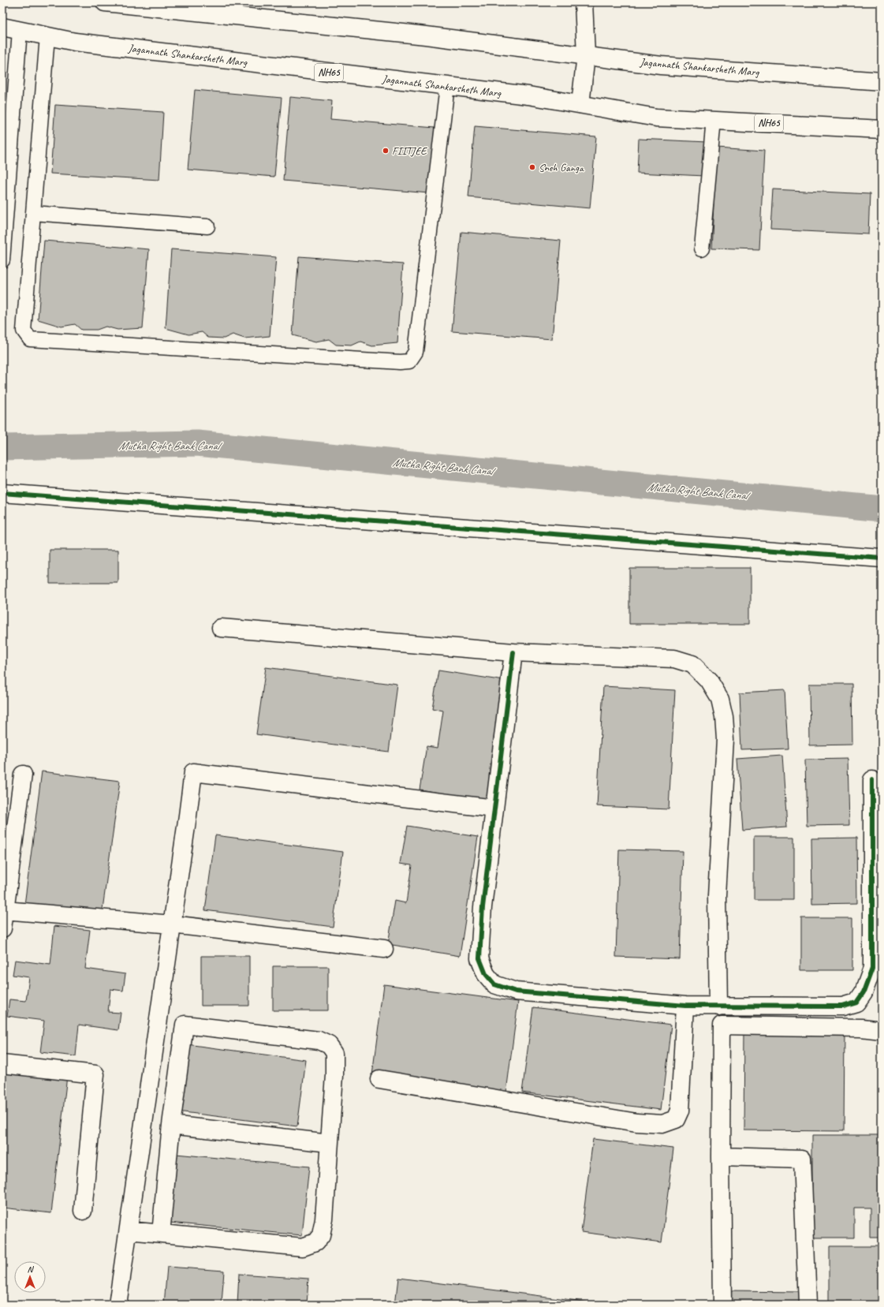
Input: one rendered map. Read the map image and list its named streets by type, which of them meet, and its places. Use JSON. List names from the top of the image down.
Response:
{
  "streets": {
    "main road": ["Jagannath Shankarsheth Marg", "NH65"]
  },
  "water": ["Mutha Right Bank Canal"],
  "places": ["FIITJEE", "Sneh Ganga"],
  "north": "top"
}
